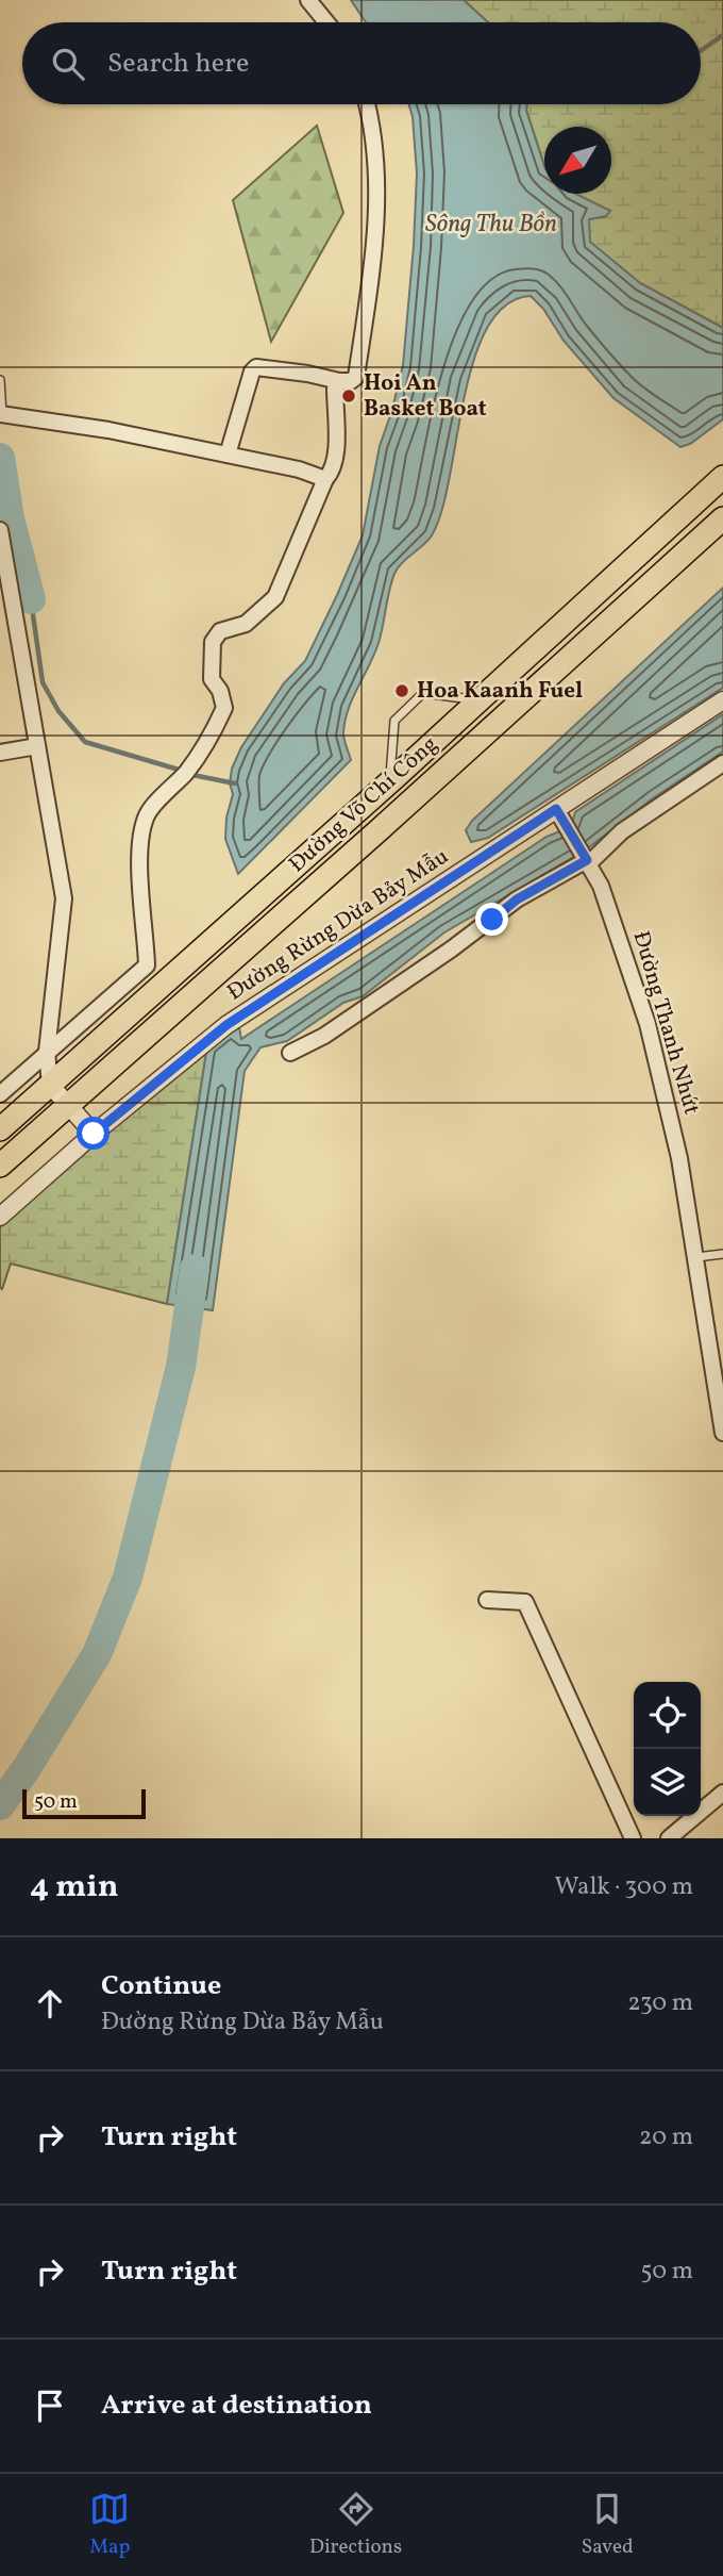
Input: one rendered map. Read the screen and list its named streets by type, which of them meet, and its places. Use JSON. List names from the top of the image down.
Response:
{
  "streets": {
    "main road": ["Đường Võ Chí Công"],
    "street": ["Đường Rừng Dừa Bảy Mẫu", "Đường Thanh Nhứt"]
  },
  "crossings": [
    ["Đường Rừng Dừa Bảy Mẫu", "Đường Thanh Nhứt"]
  ],
  "water": ["Sông Thu Bồn"],
  "places": ["Hoi An Basket Boat", "Hoa Kaanh Fuel"],
  "scale_bar": "50 m",
  "north": "bottom left",
  "page": {
    "search": "Search here",
    "scale": "50 m",
    "heading": ["4 min", "Walk · 300 m"],
    "list": [
      ["Continue", "Đường Rừng Dừa Bảy Mẫu", "230 m"],
      ["Turn right", "20 m"],
      ["Turn right", "50 m"],
      "Arrive at destination"
    ],
    "nav": ["Map", "Directions", "Saved"]
  }
}
